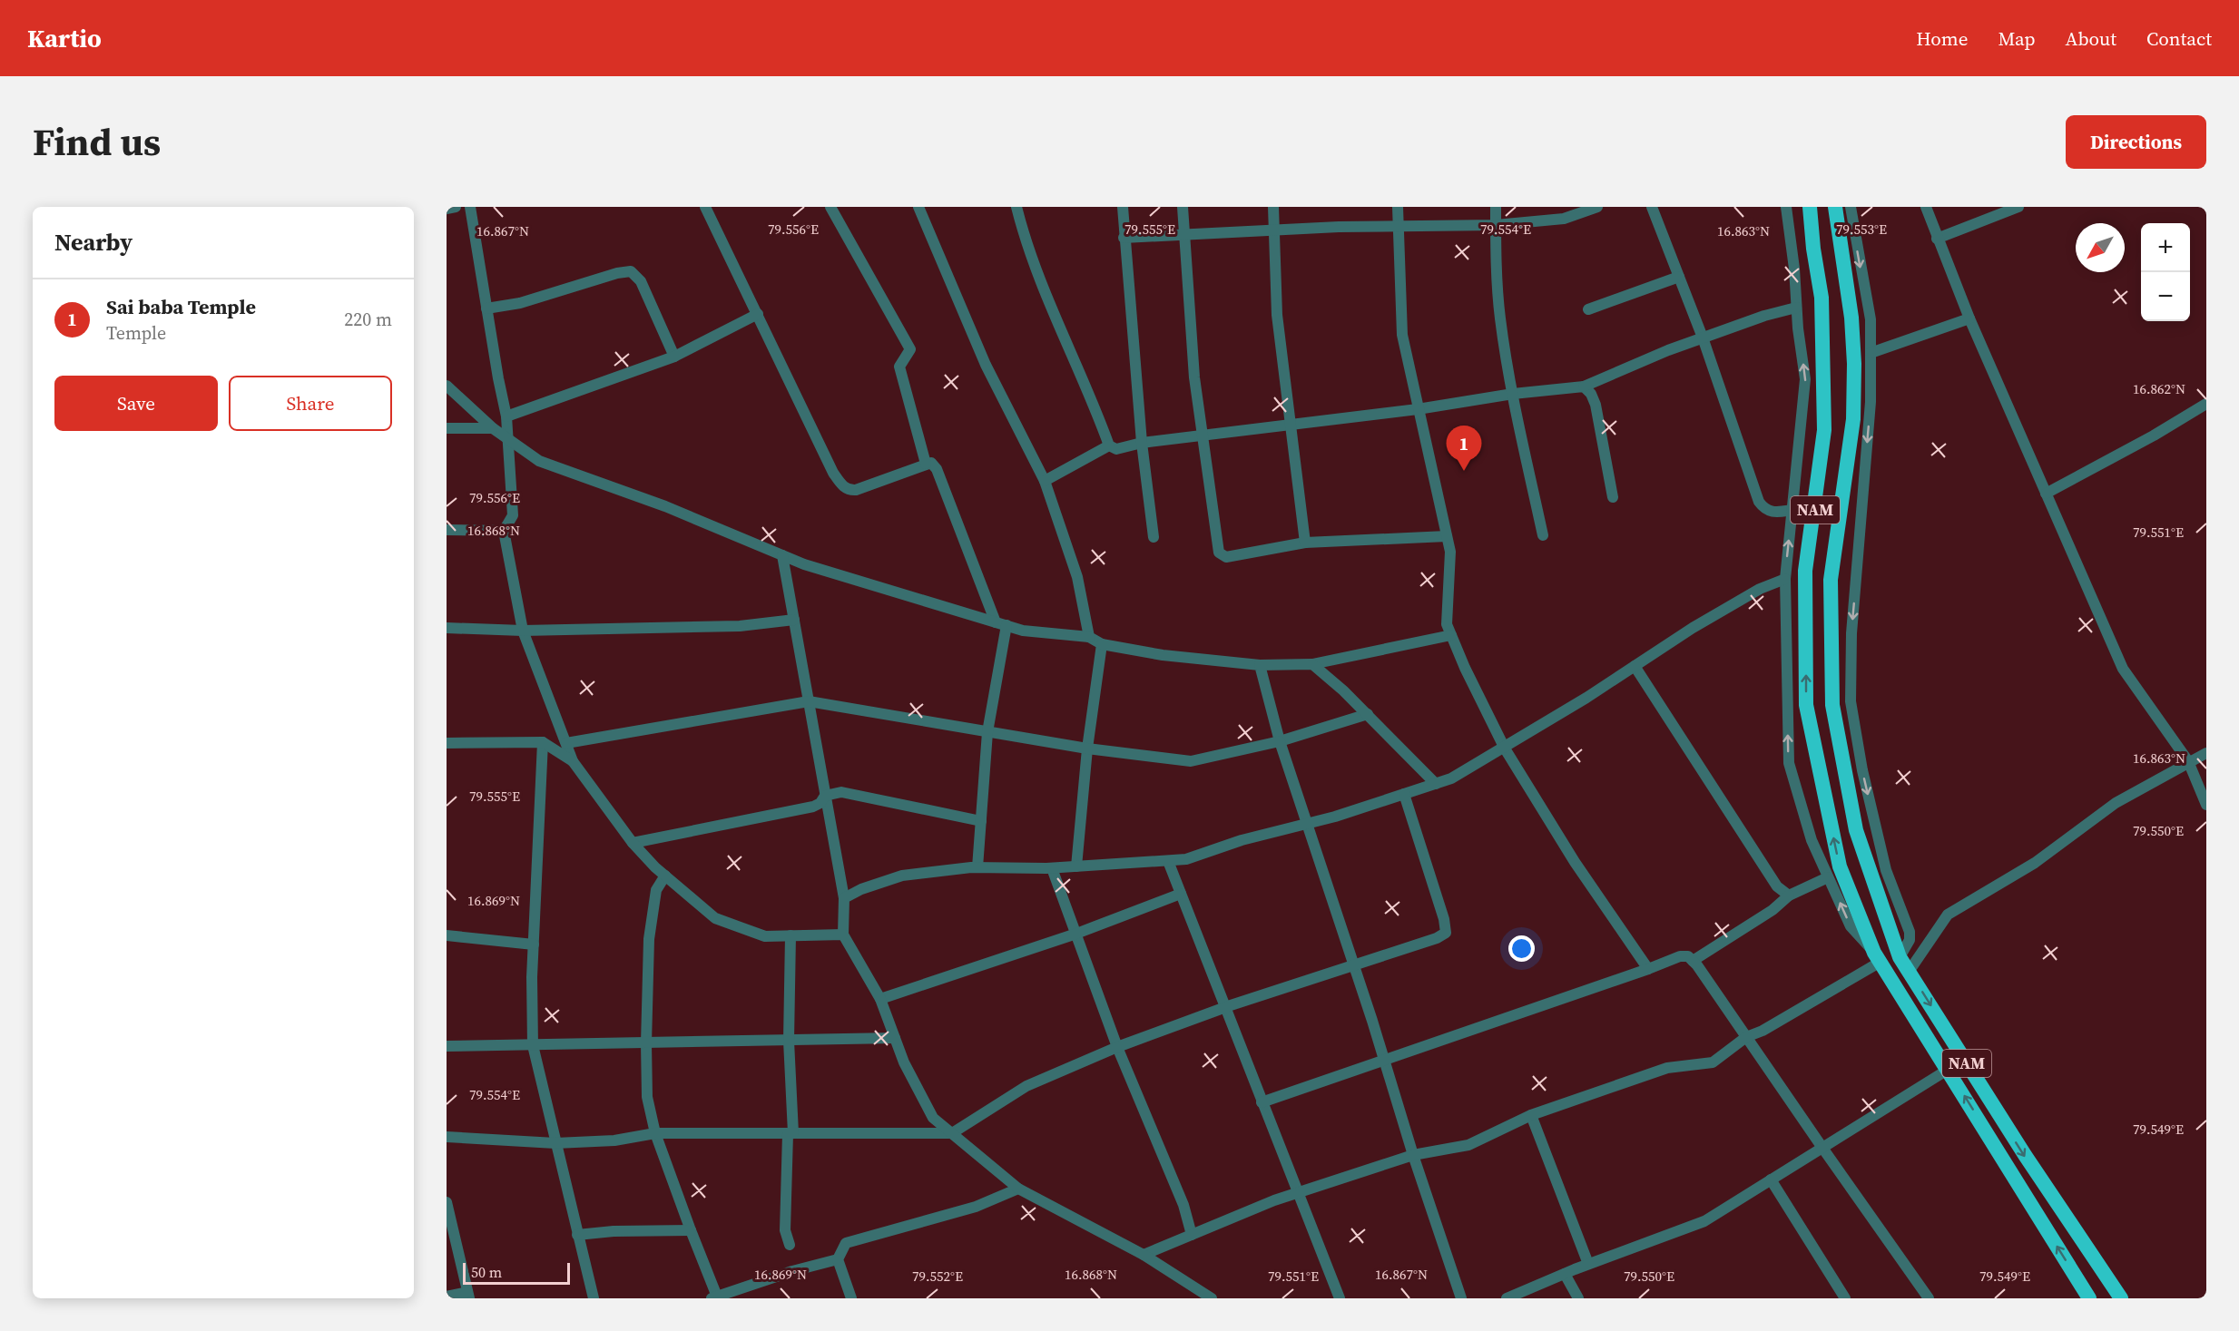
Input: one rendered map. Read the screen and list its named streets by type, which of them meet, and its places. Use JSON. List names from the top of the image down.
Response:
{
  "streets": {
    "highway": ["NAM"]
  },
  "scale_bar": "50 m",
  "north": "bottom left",
  "page": {
    "header": "Kartio",
    "nav": [
      "Home",
      "Map",
      "About",
      "Contact"
    ],
    "title": "Find us",
    "buttons": [
      "Directions",
      ["Save", "Share"]
    ],
    "heading": "Nearby",
    "map_buttons": ["+", "−"],
    "list": [
      {
        "mark": "1",
        "name": "Sai baba Temple",
        "note": "Temple",
        "value": "220 m"
      }
    ],
    "pins": "1",
    "scale": "50 m"
  },
  "coordinates": [
    "79.556°E",
    "79.554°E",
    "79.555°E",
    "79.553°E",
    "16.867°N",
    "16.863°N",
    "16.862°N",
    "16.868°N",
    "79.551°E",
    "79.550°E",
    "16.869°N",
    "79.549°E",
    "79.552°E"
  ]
}
